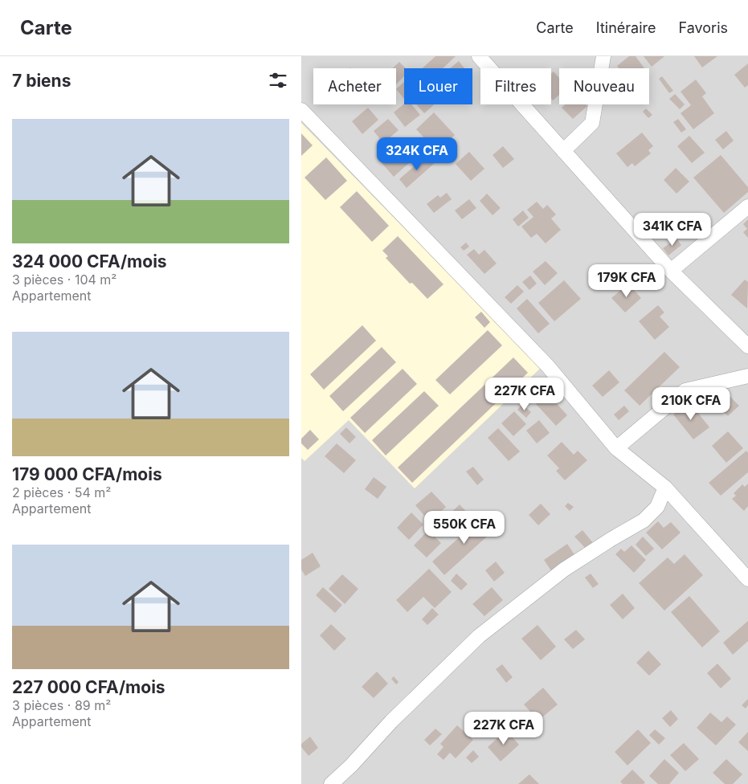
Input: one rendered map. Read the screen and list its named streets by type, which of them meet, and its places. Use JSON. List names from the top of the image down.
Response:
{
  "page": {
    "header": "Carte",
    "nav": ["Carte", "Itinéraire", "Favoris"],
    "heading": "7 biens",
    "chip": [
      "Acheter",
      "Louer",
      "Filtres",
      "Nouveau"
    ],
    "list": [
      {
        "name": "324 000 CFA/mois",
        "note": "3 pièces · 104 m² · Appartement"
      },
      {
        "name": "179 000 CFA/mois",
        "note": "2 pièces · 54 m² · Appartement"
      },
      {
        "name": "227 000 CFA/mois",
        "note": "3 pièces · 89 m² · Appartement"
      }
    ],
    "price": [
      "324K CFA",
      "341K CFA",
      "179K CFA",
      "227K CFA",
      "210K CFA",
      "550K CFA",
      "227K CFA"
    ]
  }
}
